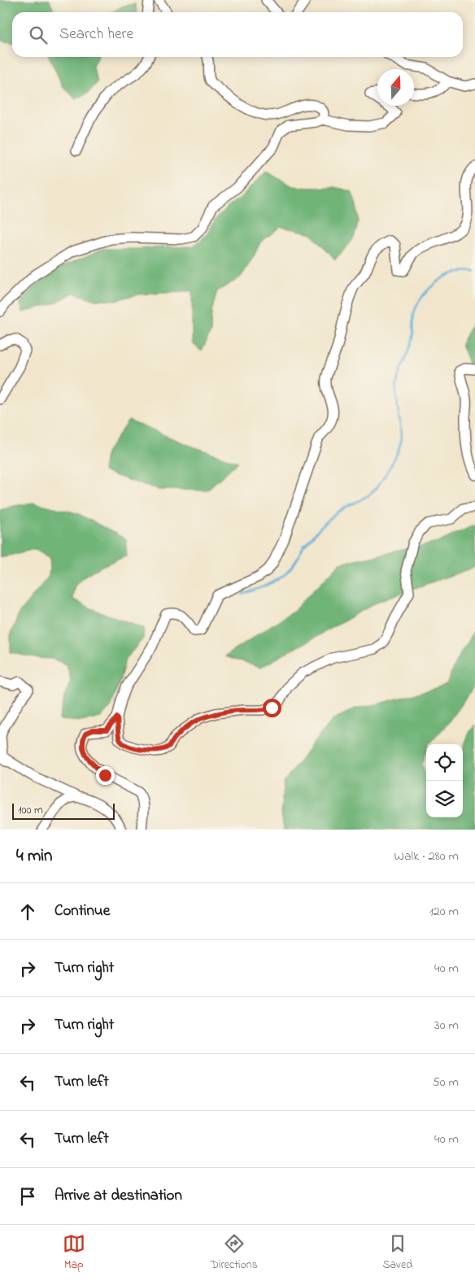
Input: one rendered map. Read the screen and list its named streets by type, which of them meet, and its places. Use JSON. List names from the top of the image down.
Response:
{
  "scale_bar": "100 m",
  "north": "top",
  "page": {
    "search": "Search here",
    "scale": "100 m",
    "heading": ["4 min", "Walk · 280 m"],
    "list": [
      ["Continue", "120 m"],
      ["Turn right", "40 m"],
      ["Turn right", "30 m"],
      ["Turn left", "50 m"],
      ["Turn left", "40 m"],
      "Arrive at destination"
    ],
    "nav": ["Map", "Directions", "Saved"]
  }
}
